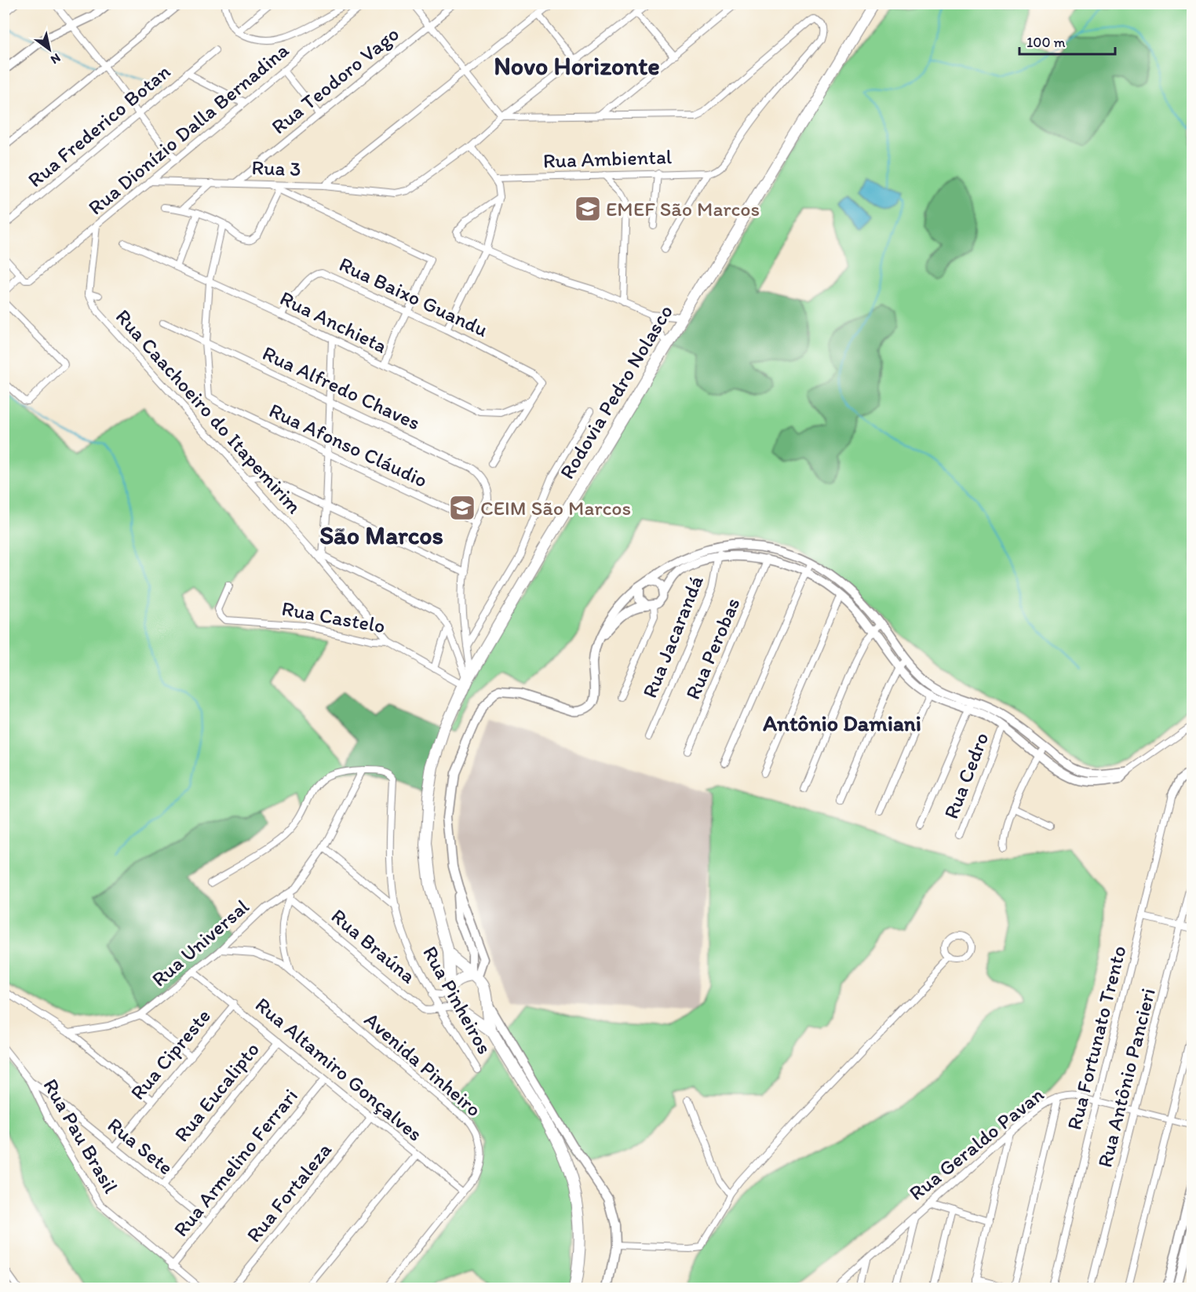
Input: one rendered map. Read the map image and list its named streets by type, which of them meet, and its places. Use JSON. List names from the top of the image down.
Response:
{
  "streets": {
    "highway": ["Rodovia Pedro Nolasco"],
    "street": [
      "Rua Teodoro Vago",
      "Rua Frederico Botan",
      "Rua Dionízio Dalla Bernadina",
      "Rua Ambiental",
      "Rua 3",
      "Rua Baixo Guandu",
      "Rua Anchieta",
      "Rua Alfredo Chaves",
      "Rua Caachoeiro do Itapemirim",
      "Rua Afonso Cláudio",
      "Rua Castelo",
      "Rua Jacarandá",
      "Rua Perobas",
      "Rua Cedro",
      "Rua Universal",
      "Rua Braúna",
      "Rua Pinheiros",
      "Rua Fortunato Trento",
      "Rua Cipreste",
      "Avenida Pinheiro",
      "Rua Altamiro Gonçalves",
      "Rua Antônio Pancieri",
      "Rua Eucalipto",
      "Rua Pau Brasil",
      "Rua Geraldo Pavan",
      "Rua Sete",
      "Rua Armelino Ferrari",
      "Rua Fortaleza"
    ]
  },
  "crossings": [
    ["Rua Teodoro Vago", "Rua 3"],
    ["Rua Dionízio Dalla Bernadina", "Rua 3"],
    ["Rua Baixo Guandu", "Rua Anchieta"],
    ["Rua Alfredo Chaves", "Rua Afonso Cláudio"],
    ["Rodovia Pedro Nolasco", "Rua Castelo"],
    ["Rodovia Pedro Nolasco", "Rua Braúna"],
    ["Rua Caachoeiro do Itapemirim", "Rua Castelo"],
    ["Rua Universal", "Rua Pinheiros"],
    ["Rua Universal", "Avenida Pinheiro"],
    ["Rua Universal", "Rua Altamiro Gonçalves"],
    ["Rua Braúna", "Rua Pinheiros"],
    ["Rua Fortunato Trento", "Rua Geraldo Pavan"],
    ["Rua Cipreste", "Rua Altamiro Gonçalves"],
    ["Rua Cipreste", "Rua Sete"],
    ["Avenida Pinheiro", "Rua Altamiro Gonçalves"],
    ["Rua Altamiro Gonçalves", "Rua Eucalipto"],
    ["Rua Altamiro Gonçalves", "Rua Armelino Ferrari"],
    ["Rua Altamiro Gonçalves", "Rua Fortaleza"],
    ["Rua Antônio Pancieri", "Rua Geraldo Pavan"],
    ["Rua Eucalipto", "Rua Sete"],
    ["Rua Pau Brasil", "Rua Sete"],
    ["Rua Pau Brasil", "Rua Armelino Ferrari"],
    ["Rua Sete", "Rua Armelino Ferrari"]
  ],
  "districts": ["Novo Horizonte", "São Marcos", "Antônio Damiani"],
  "places": {
    "school or university": ["EMEF São Marcos", "CEIM São Marcos"]
  },
  "scale_bar": "100 m",
  "north": "bottom right"
}
